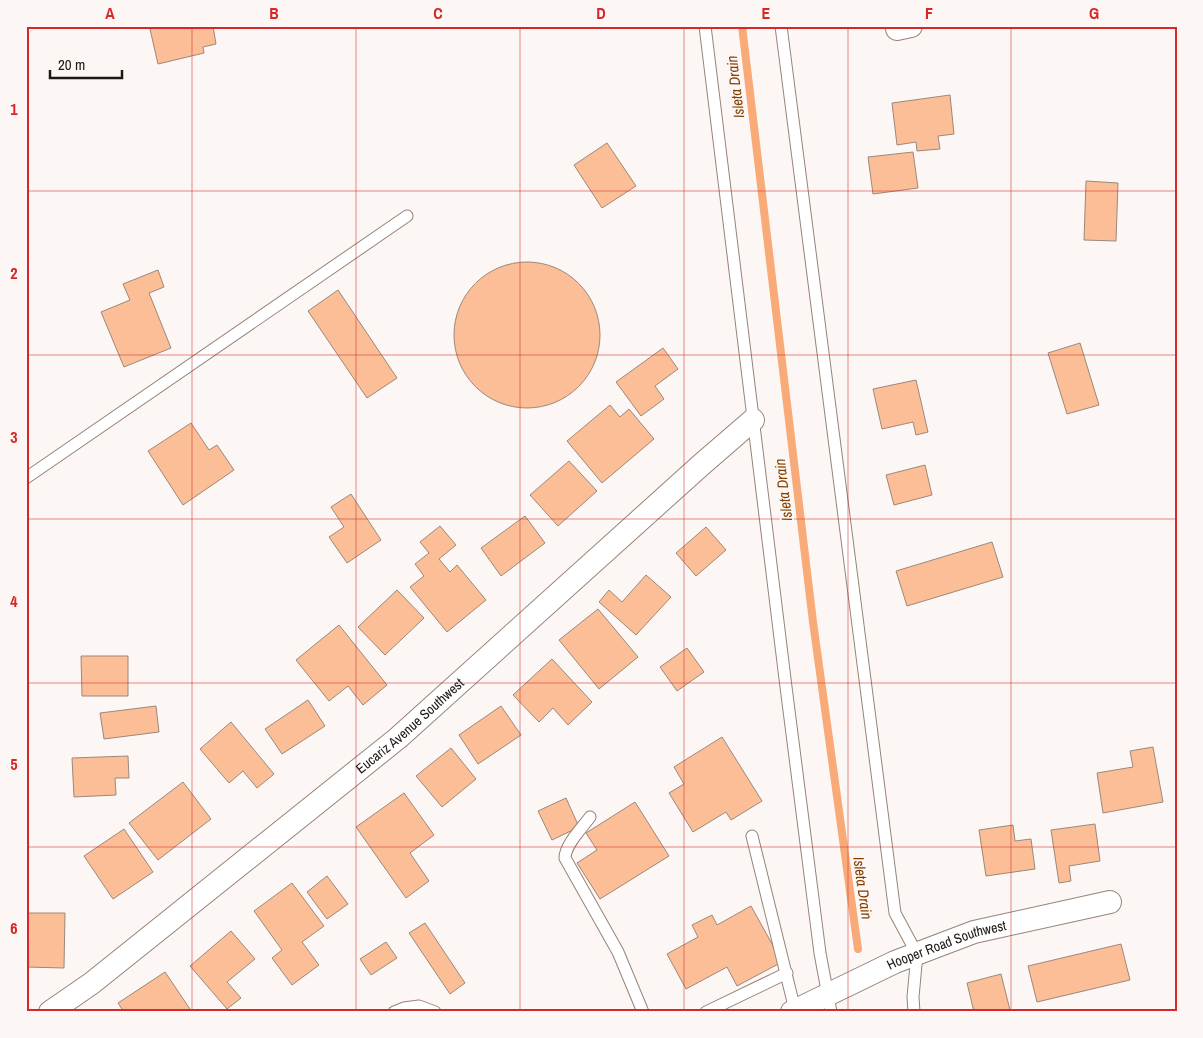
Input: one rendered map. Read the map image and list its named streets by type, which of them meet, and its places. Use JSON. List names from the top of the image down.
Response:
{
  "streets": {
    "street": ["Eucariz Avenue Southwest", "Hooper Road Southwest"]
  },
  "water": ["Isleta Drain"],
  "scale_bar": "20 m",
  "grid": {
    "columns": [
      "A",
      "B",
      "C",
      "D",
      "E",
      "F",
      "G"
    ],
    "rows": [
      "1",
      "2",
      "3",
      "4",
      "5",
      "6"
    ]
  }
}
